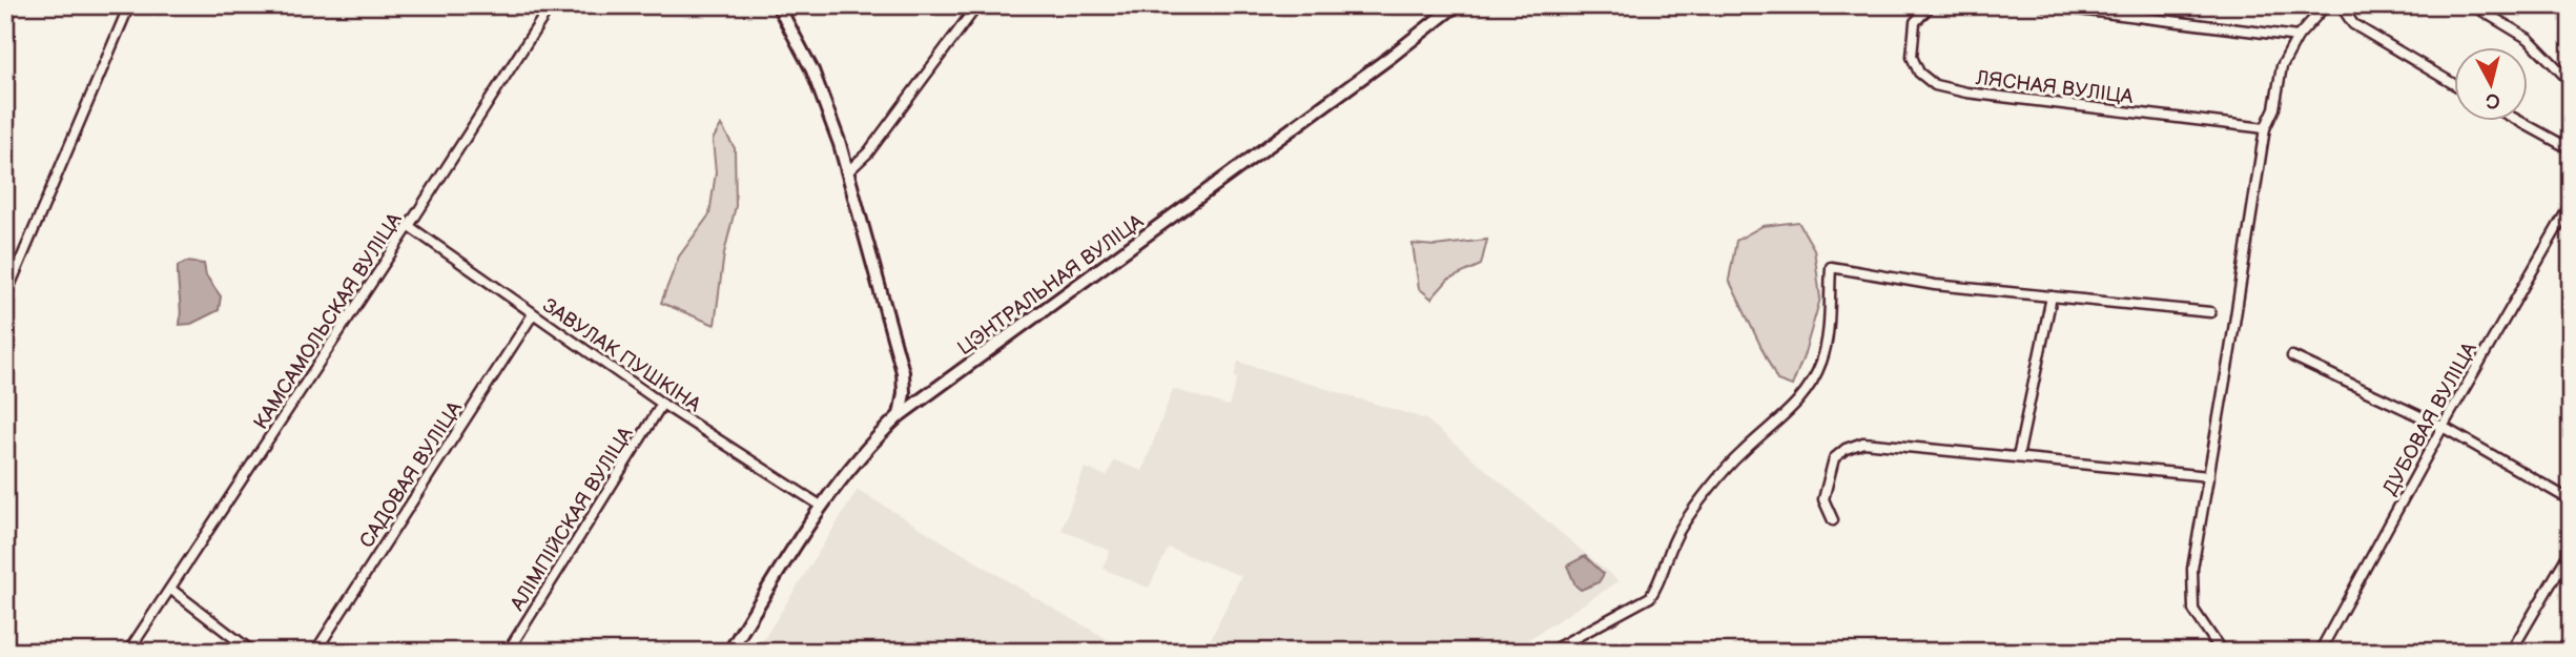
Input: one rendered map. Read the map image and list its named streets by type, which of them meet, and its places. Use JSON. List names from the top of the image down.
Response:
{
  "streets": {
    "street": [
      "ЛЯСНАЯ ВУЛІЦА",
      "ЦЭНТРАЛЬНАЯ ВУЛІЦА",
      "КАМСАМОЛЬСКАЯ ВУЛІЦА",
      "ЗАВУЛАК ПУШКІНА",
      "ДУБОВАЯ ВУЛІЦА",
      "САДОВАЯ ВУЛІЦА",
      "АЛІМПІЙСКАЯ ВУЛІЦА"
    ]
  },
  "crossings": [
    ["ЦЭНТРАЛЬНАЯ ВУЛІЦА", "ЗАВУЛАК ПУШКІНА"],
    ["КАМСАМОЛЬСКАЯ ВУЛІЦА", "ЗАВУЛАК ПУШКІНА"],
    ["ЗАВУЛАК ПУШКІНА", "САДОВАЯ ВУЛІЦА"],
    ["ЗАВУЛАК ПУШКІНА", "АЛІМПІЙСКАЯ ВУЛІЦА"]
  ],
  "north": "bottom"
}
